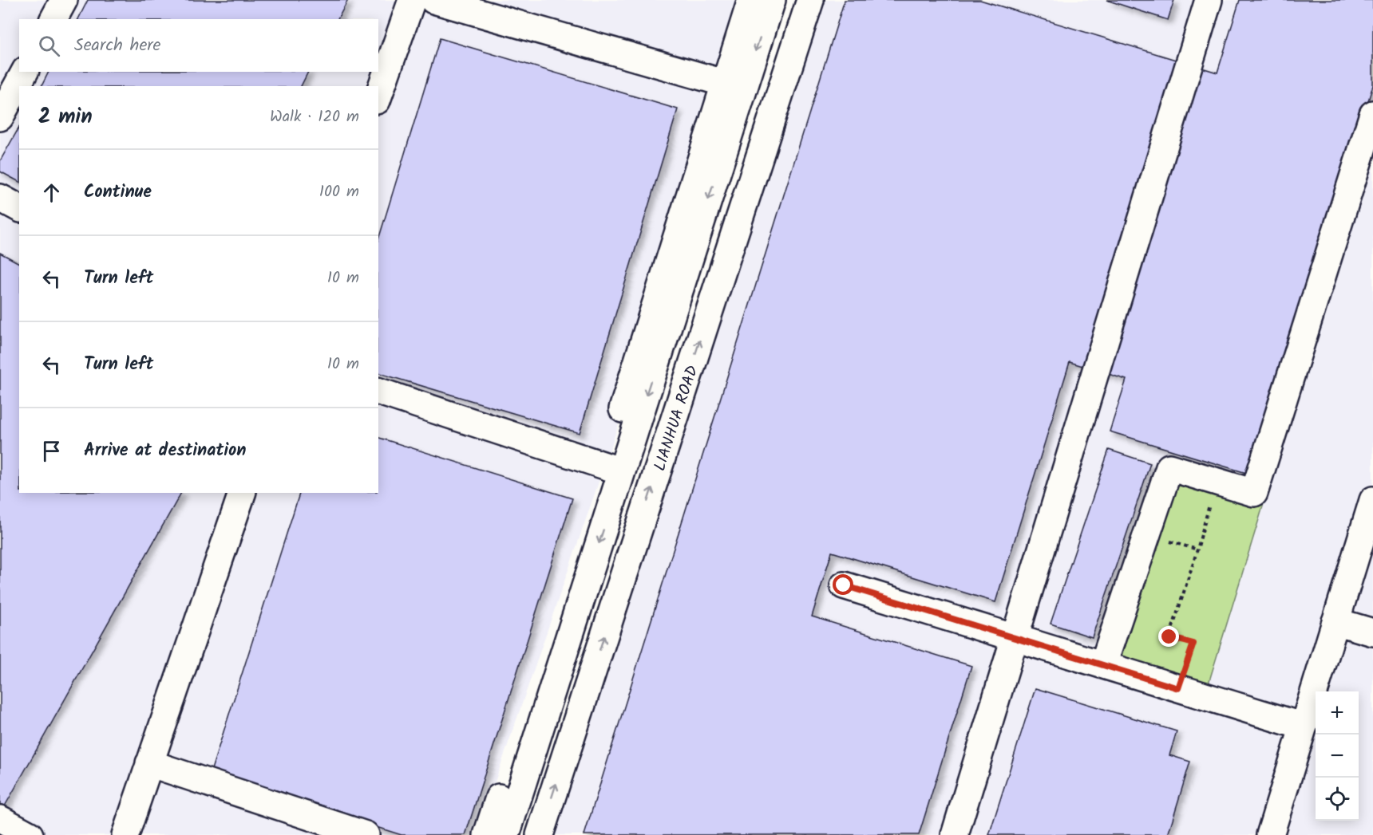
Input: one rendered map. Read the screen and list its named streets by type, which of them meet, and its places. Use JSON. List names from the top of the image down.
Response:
{
  "streets": {
    "street": ["LIANHUA ROAD"]
  },
  "page": {
    "search": "Search here",
    "heading": ["2 min", "Walk · 120 m"],
    "list": [
      ["Continue", "100 m"],
      ["Turn left", "10 m"],
      ["Turn left", "10 m"],
      "Arrive at destination"
    ],
    "map_buttons": ["+", "−"]
  }
}
